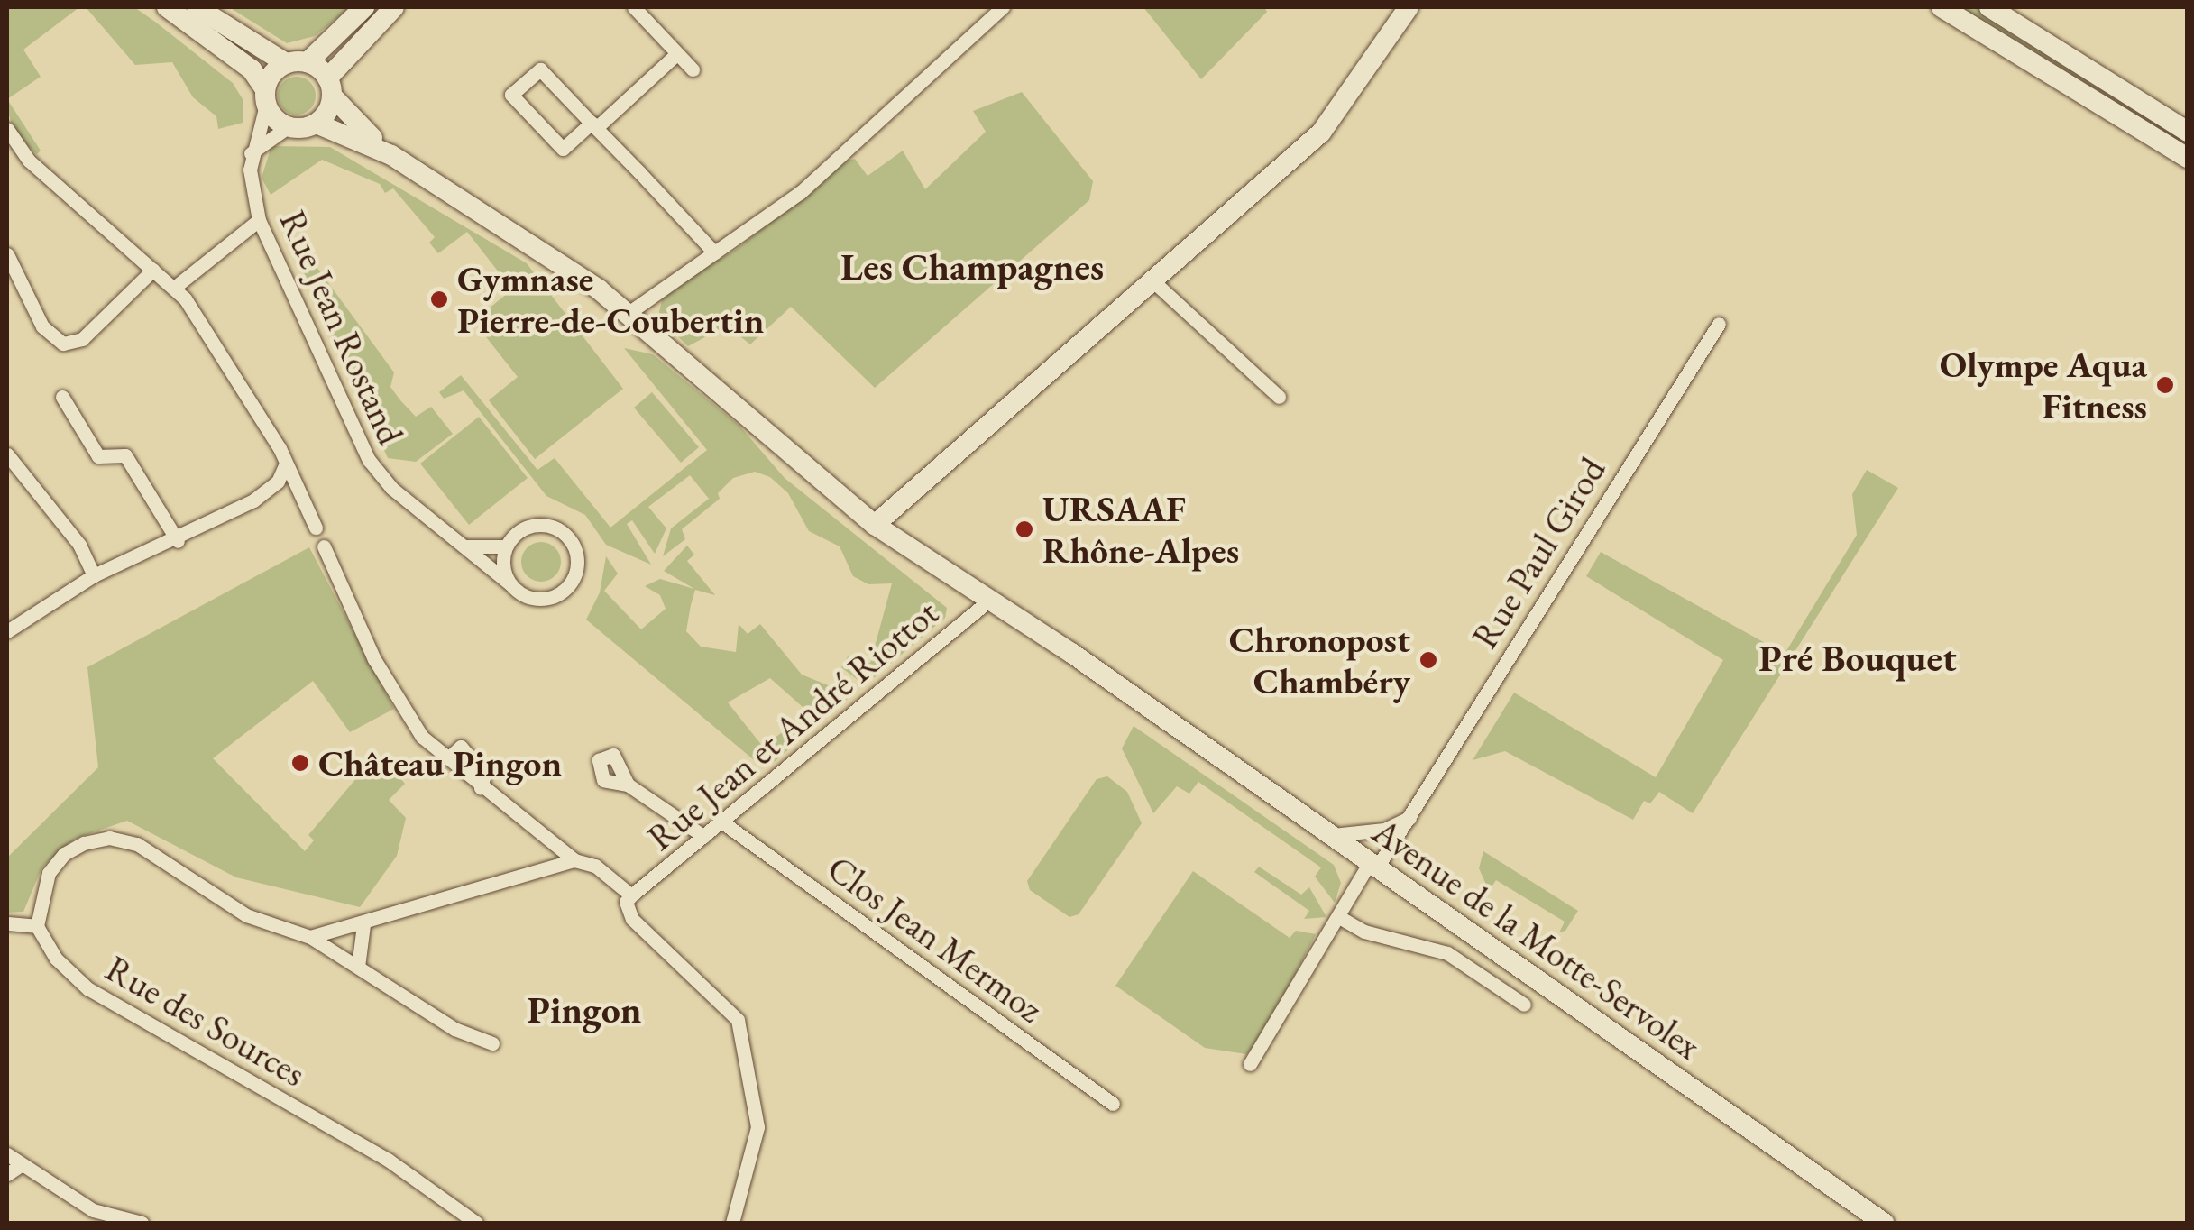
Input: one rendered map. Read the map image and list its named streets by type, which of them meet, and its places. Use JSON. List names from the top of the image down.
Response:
{
  "streets": {
    "main road": ["Avenue de la Motte-Servolex"],
    "street": [
      "Rue Jean Rostand",
      "Rue Paul Girod",
      "Rue Jean et André Riottot",
      "Clos Jean Mermoz",
      "Rue des Sources"
    ]
  },
  "crossings": [
    ["Rue Paul Girod", "Avenue de la Motte-Servolex"],
    ["Rue Jean et André Riottot", "Clos Jean Mermoz"],
    ["Rue Jean et André Riottot", "Avenue de la Motte-Servolex"]
  ],
  "districts": ["Les Champagnes", "Pré Bouquet", "Pingon"],
  "places": [
    "Gymnase Pierre-de-Coubertin",
    "Olympe Aqua Fitness",
    "URSAAF Rhône-Alpes",
    "Chronopost Chambéry",
    "Château Pingon"
  ]
}
